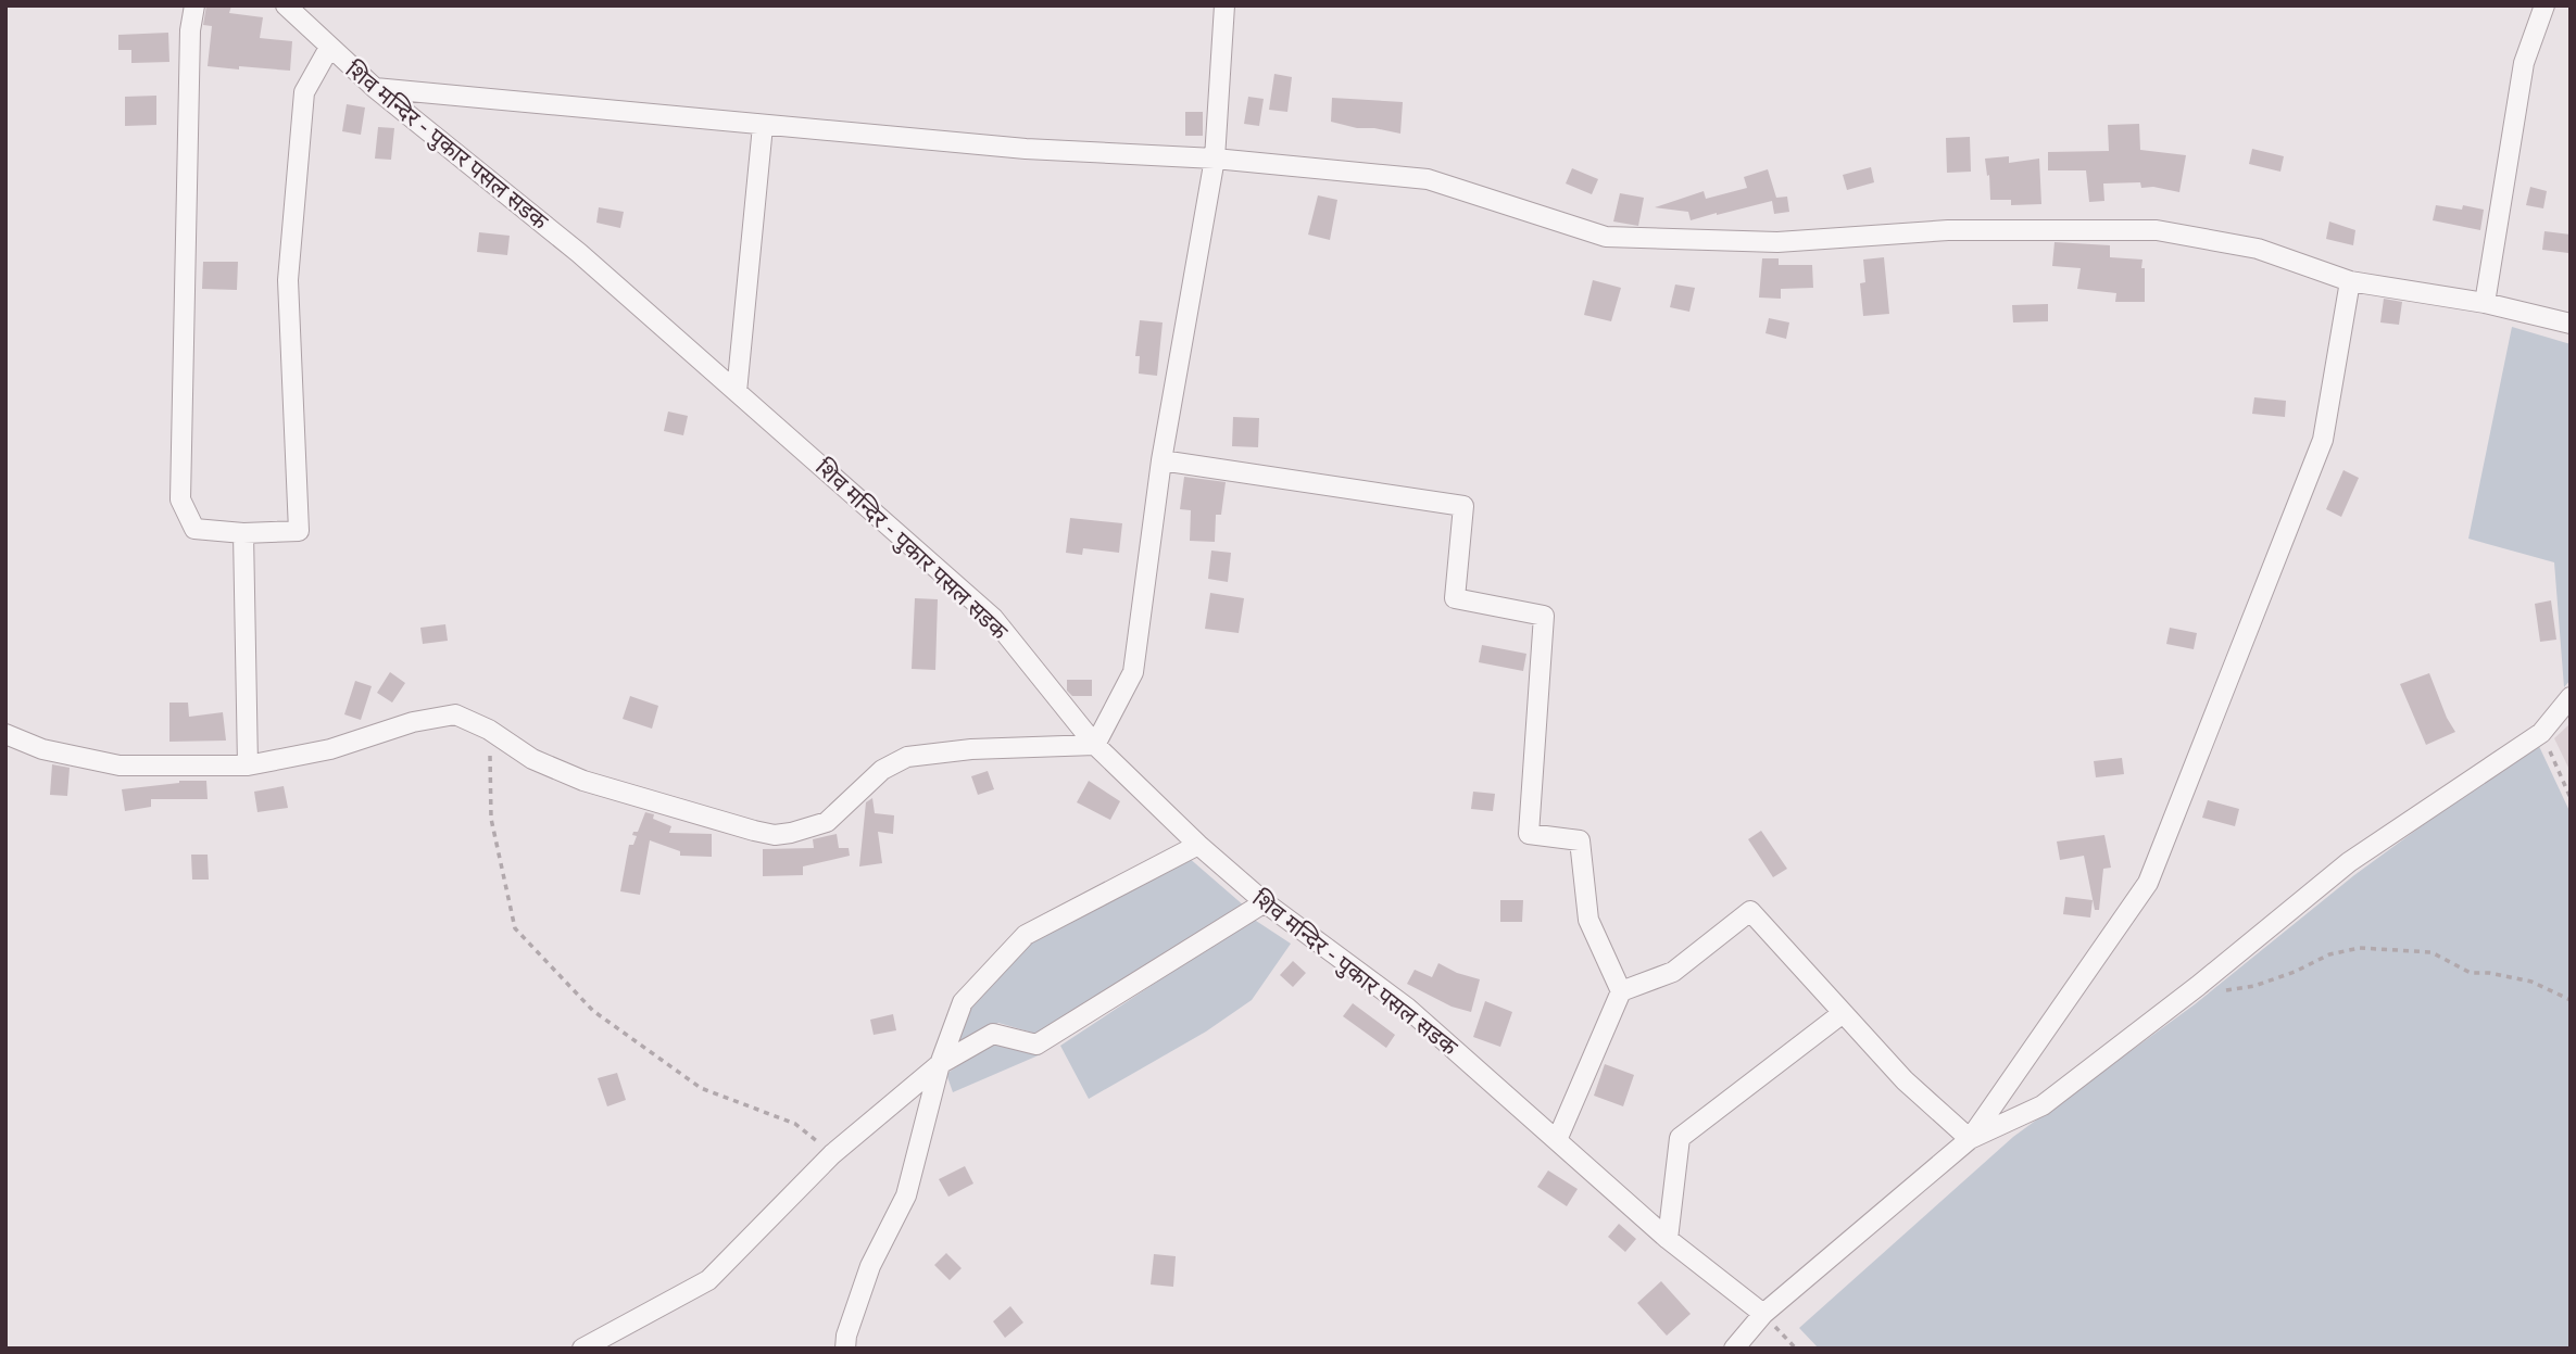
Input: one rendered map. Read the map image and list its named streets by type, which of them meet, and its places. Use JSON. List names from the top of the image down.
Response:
{
  "streets": {
    "street": ["शिव मन्दिर - पुकार पसल सडक"]
  }
}
